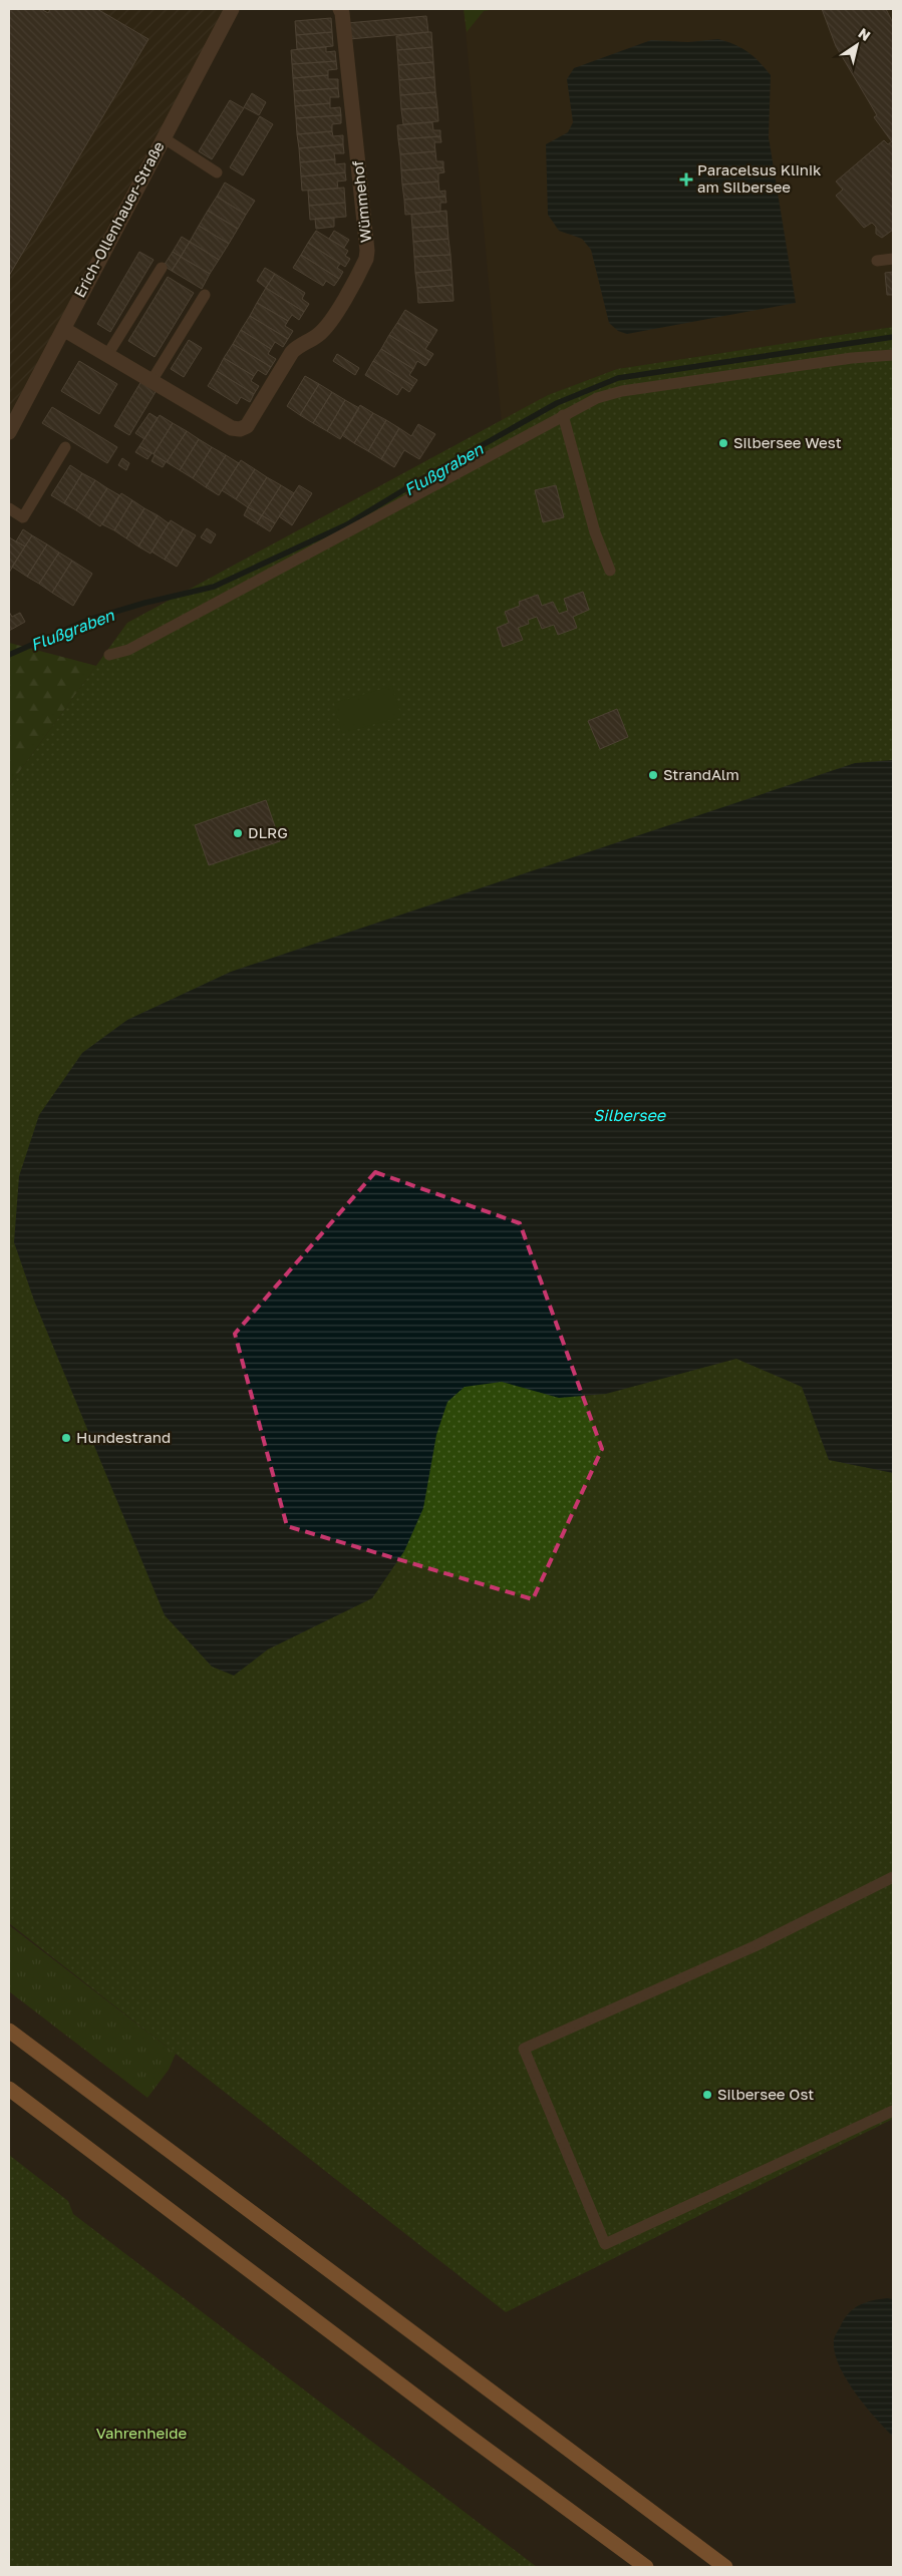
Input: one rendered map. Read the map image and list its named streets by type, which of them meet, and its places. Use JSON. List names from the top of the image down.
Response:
{
  "streets": {
    "street": ["Wümmehof", "Erich-Ollenhauer-Straße"]
  },
  "crossings": [
    ["Wümmehof", "Erich-Ollenhauer-Straße"]
  ],
  "water": ["Flußgraben", "Silbersee"],
  "parks": ["Vahrenheide"],
  "places": {
    "health": ["Paracelsus Klinik am Silbersee"],
    "other": [
      "Silbersee West",
      "StrandAlm",
      "DLRG",
      "Hundestrand",
      "Silbersee Ost"
    ]
  },
  "north": "top right"
}
